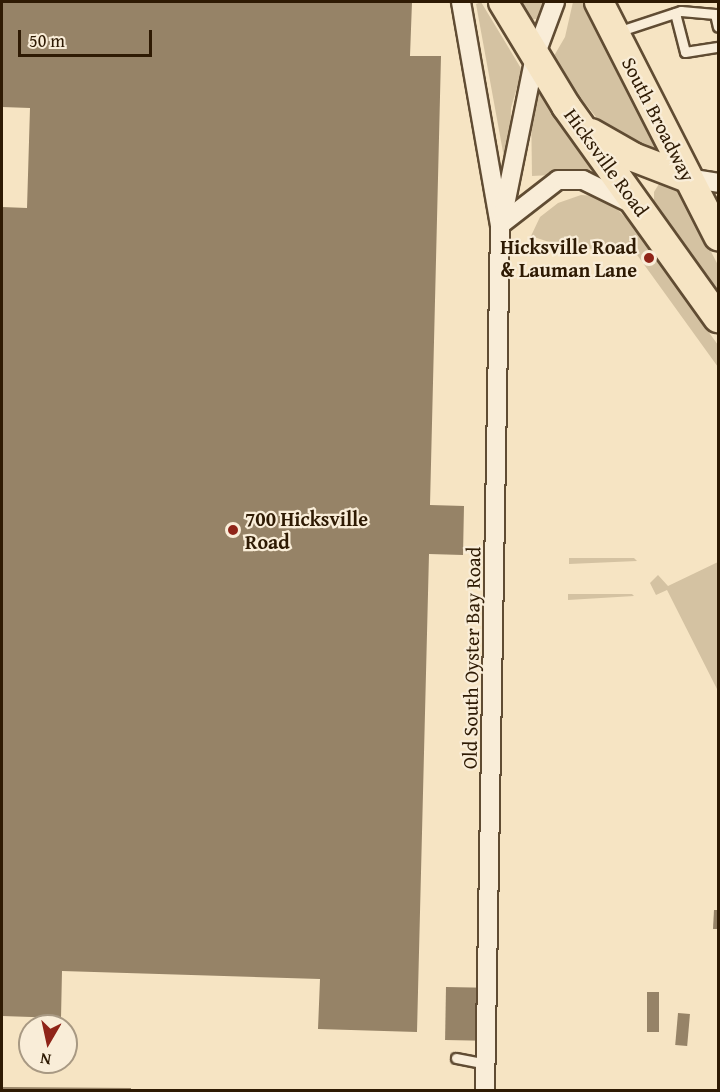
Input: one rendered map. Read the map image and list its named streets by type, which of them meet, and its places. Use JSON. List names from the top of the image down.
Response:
{
  "streets": {
    "main road": ["South Broadway", "Hicksville Road"],
    "street": ["Old South Oyster Bay Road"]
  },
  "crossings": [
    ["Hicksville Road", "Old South Oyster Bay Road"]
  ],
  "places": ["Hicksville Road & Lauman Lane", "700 Hicksville Road"],
  "scale_bar": "50 m",
  "north": "bottom"
}
